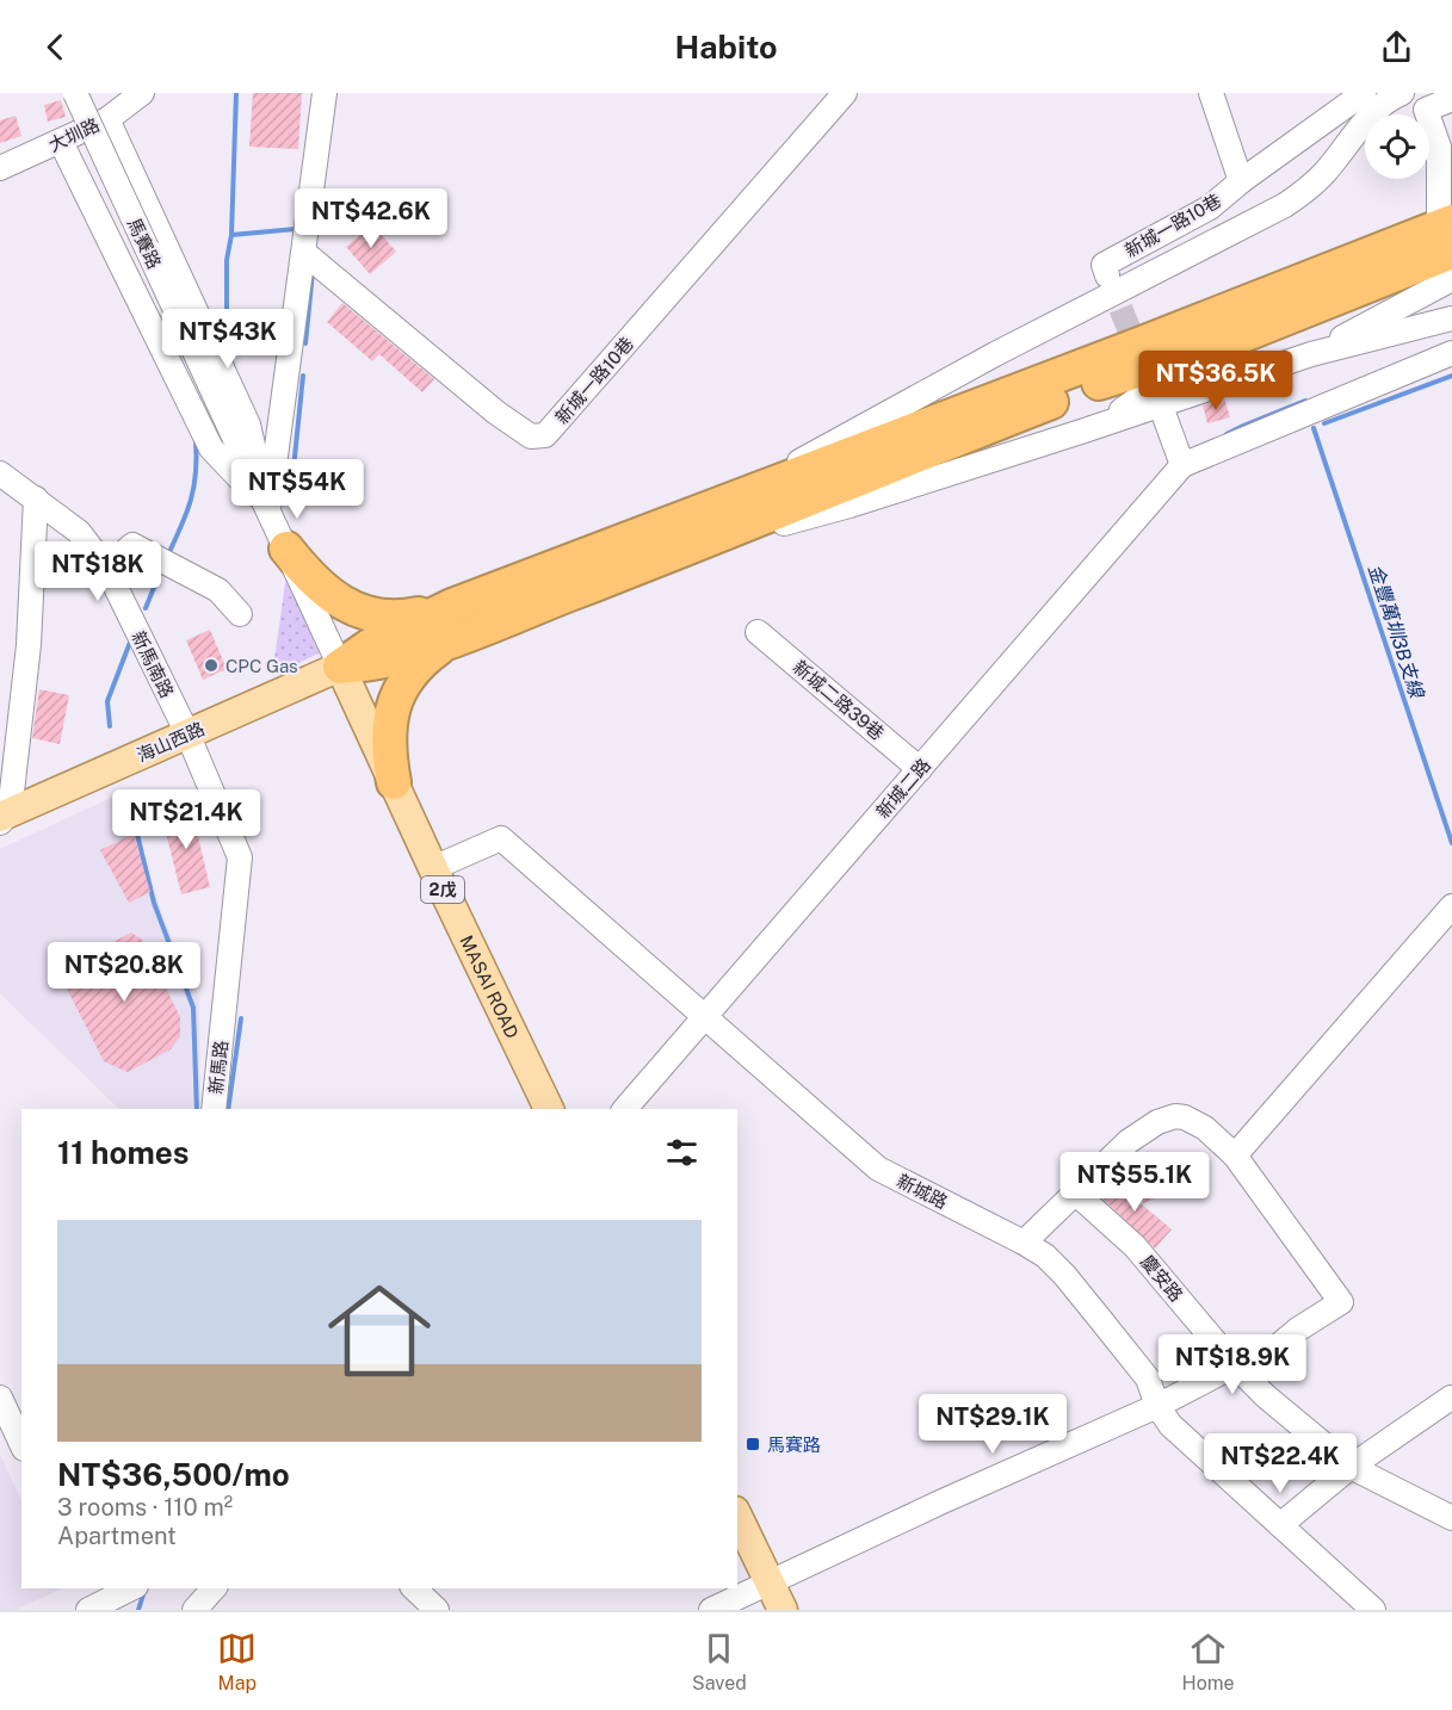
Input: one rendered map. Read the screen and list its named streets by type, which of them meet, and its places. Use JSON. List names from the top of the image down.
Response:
{
  "streets": {
    "main road": ["海山西路", "2戊", "MASAI ROAD"],
    "street": [
      "大圳路",
      "新城一路10巷",
      "馬賽路",
      "新馬南路",
      "新城二路39巷",
      "新城二路",
      "新馬路",
      "新城路",
      "慶安路"
    ]
  },
  "crossings": [
    ["馬賽路", "海山西路"],
    ["馬賽路", "MASAI ROAD"],
    ["新馬南路", "海山西路"],
    ["新馬南路", "新馬路"],
    ["新城二路39巷", "新城二路"],
    ["海山西路", "MASAI ROAD"],
    ["海山西路", "新馬路"],
    ["新城二路", "新城路"],
    ["MASAI ROAD", "新城路"]
  ],
  "water": ["金豐萬圳3B支線"],
  "places": {
    "other": ["CPC Gas"],
    "transit": ["馬賽路"]
  },
  "page": {
    "header": "Habito",
    "price": [
      "NT$42.6K",
      "NT$43K",
      "NT$36.5K",
      "NT$54K",
      "NT$18K",
      "NT$21.4K",
      "NT$20.8K",
      "NT$55.1K",
      "NT$18.9K",
      "NT$29.1K",
      "NT$22.4K"
    ],
    "heading": "11 homes",
    "list": [
      {
        "name": "NT$36,500/mo",
        "note": "3 rooms · 110 m² · Apartment"
      }
    ],
    "tabs": ["Map", "Saved", "Home"]
  }
}
